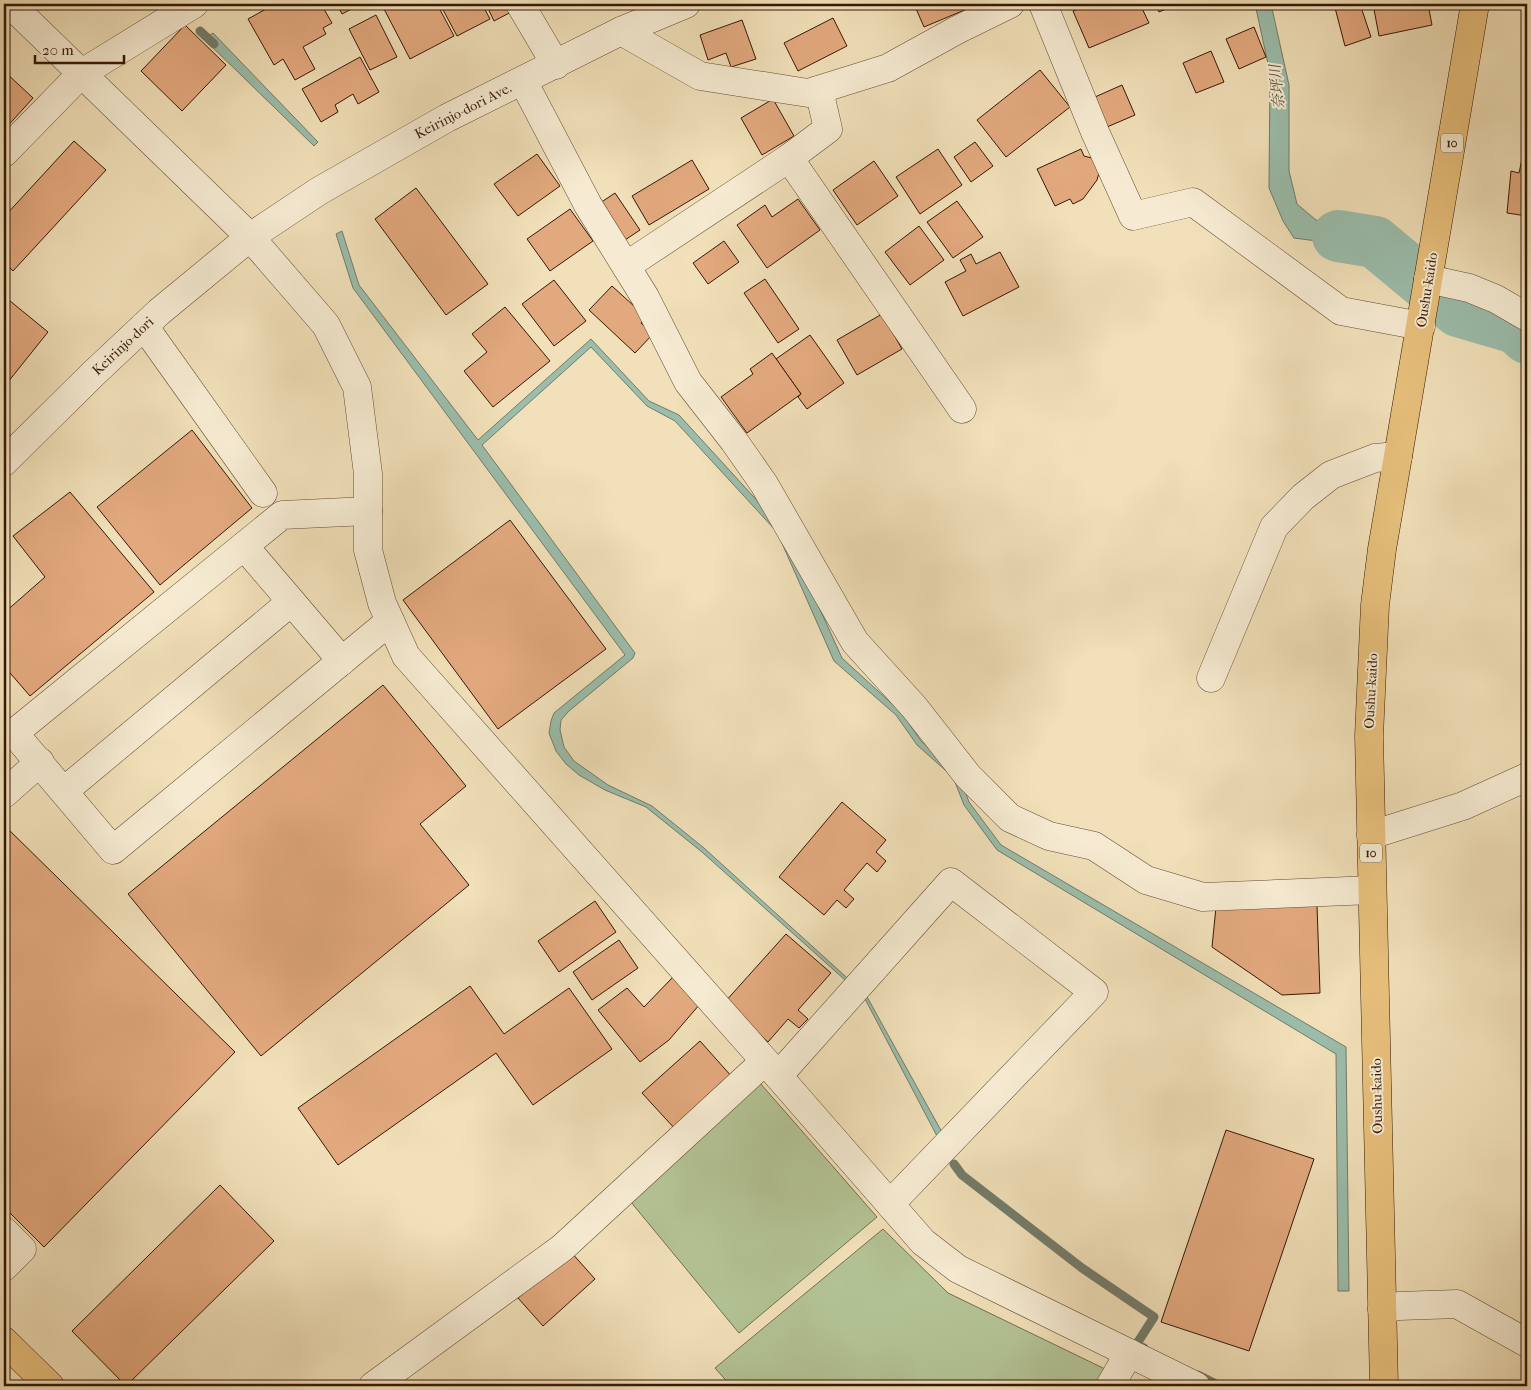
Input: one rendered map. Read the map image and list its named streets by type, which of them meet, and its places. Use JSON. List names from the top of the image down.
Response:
{
  "streets": {
    "main road": ["10", "Oushu-kaido"],
    "street": ["Keirinjo-dori Ave.", "Keirinjo-dori"]
  },
  "crossings": [
    ["Keirinjo-dori Ave.", "Keirinjo-dori"]
  ],
  "water": ["奈坪川"],
  "scale_bar": "20 m"
}
